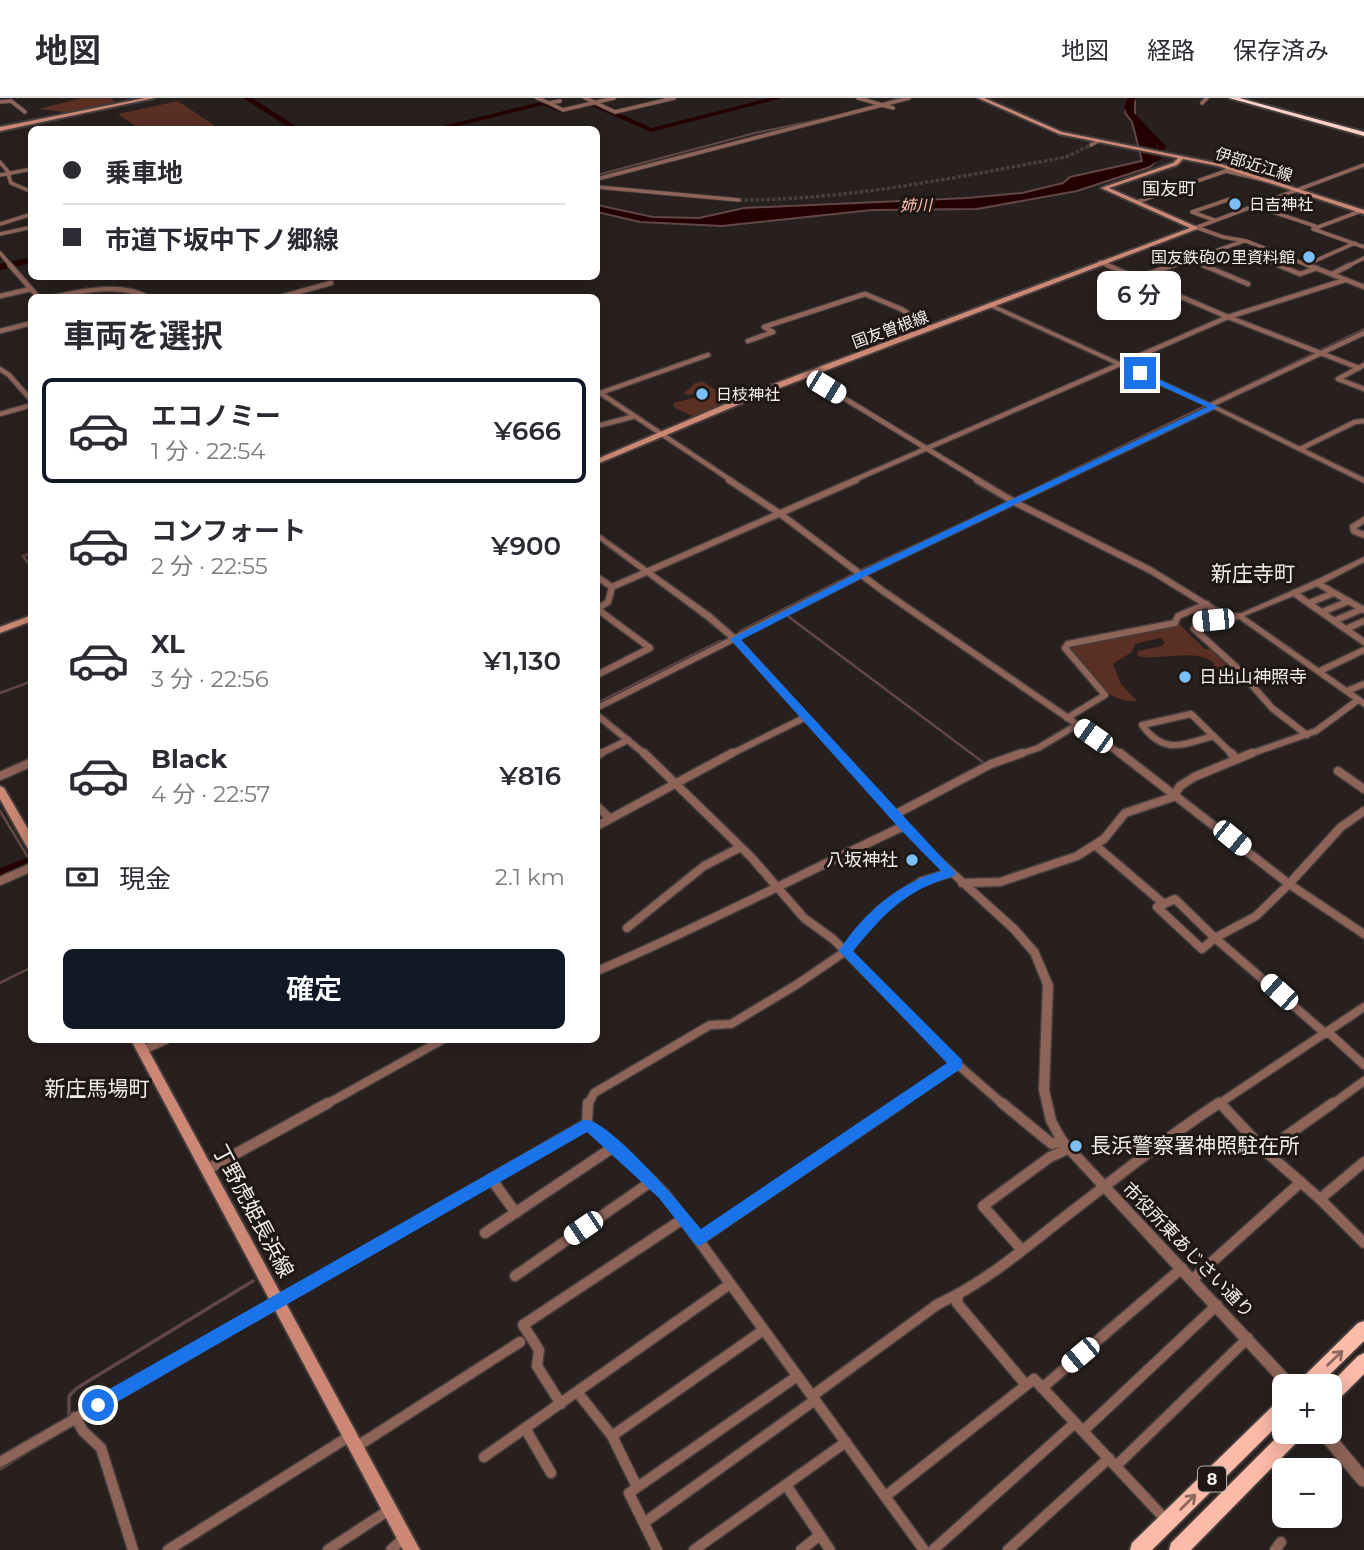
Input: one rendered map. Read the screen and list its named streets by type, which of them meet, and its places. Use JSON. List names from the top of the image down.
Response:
{
  "streets": {
    "highway": ["8"],
    "main road": ["伊部近江線", "国友曽根線", "丁野虎姫長浜線"],
    "street": ["市役所東あじさい通り"]
  },
  "districts": ["国友町", "新庄寺町", "新庄馬場町"],
  "water": ["姉川"],
  "places": [
    "日吉神社",
    "国友鉄砲の里資料館",
    "日枝神社",
    "日出山神照寺",
    "八坂神社",
    "長浜警察署神照駐在所"
  ],
  "page": {
    "header": "地図",
    "nav": ["地図", "経路", "保存済み"],
    "banner": ["乗車地", "市道下坂中下ノ郷線"],
    "bubble": "6 分",
    "heading": "車両を選択",
    "list": [
      {
        "name": "エコノミー",
        "note": "1 分 · 22:54",
        "value": "¥666"
      },
      {
        "name": "コンフォート",
        "note": "2 分 · 22:55",
        "value": "¥900"
      },
      {
        "name": "XL",
        "note": "3 分 · 22:56",
        "value": "¥1,130"
      },
      {
        "name": "Black",
        "note": "4 分 · 22:57",
        "value": "¥816"
      }
    ],
    "pay": ["現金", "2.1 km"],
    "buttons": "確定",
    "map_buttons": ["+", "−"]
  }
}
